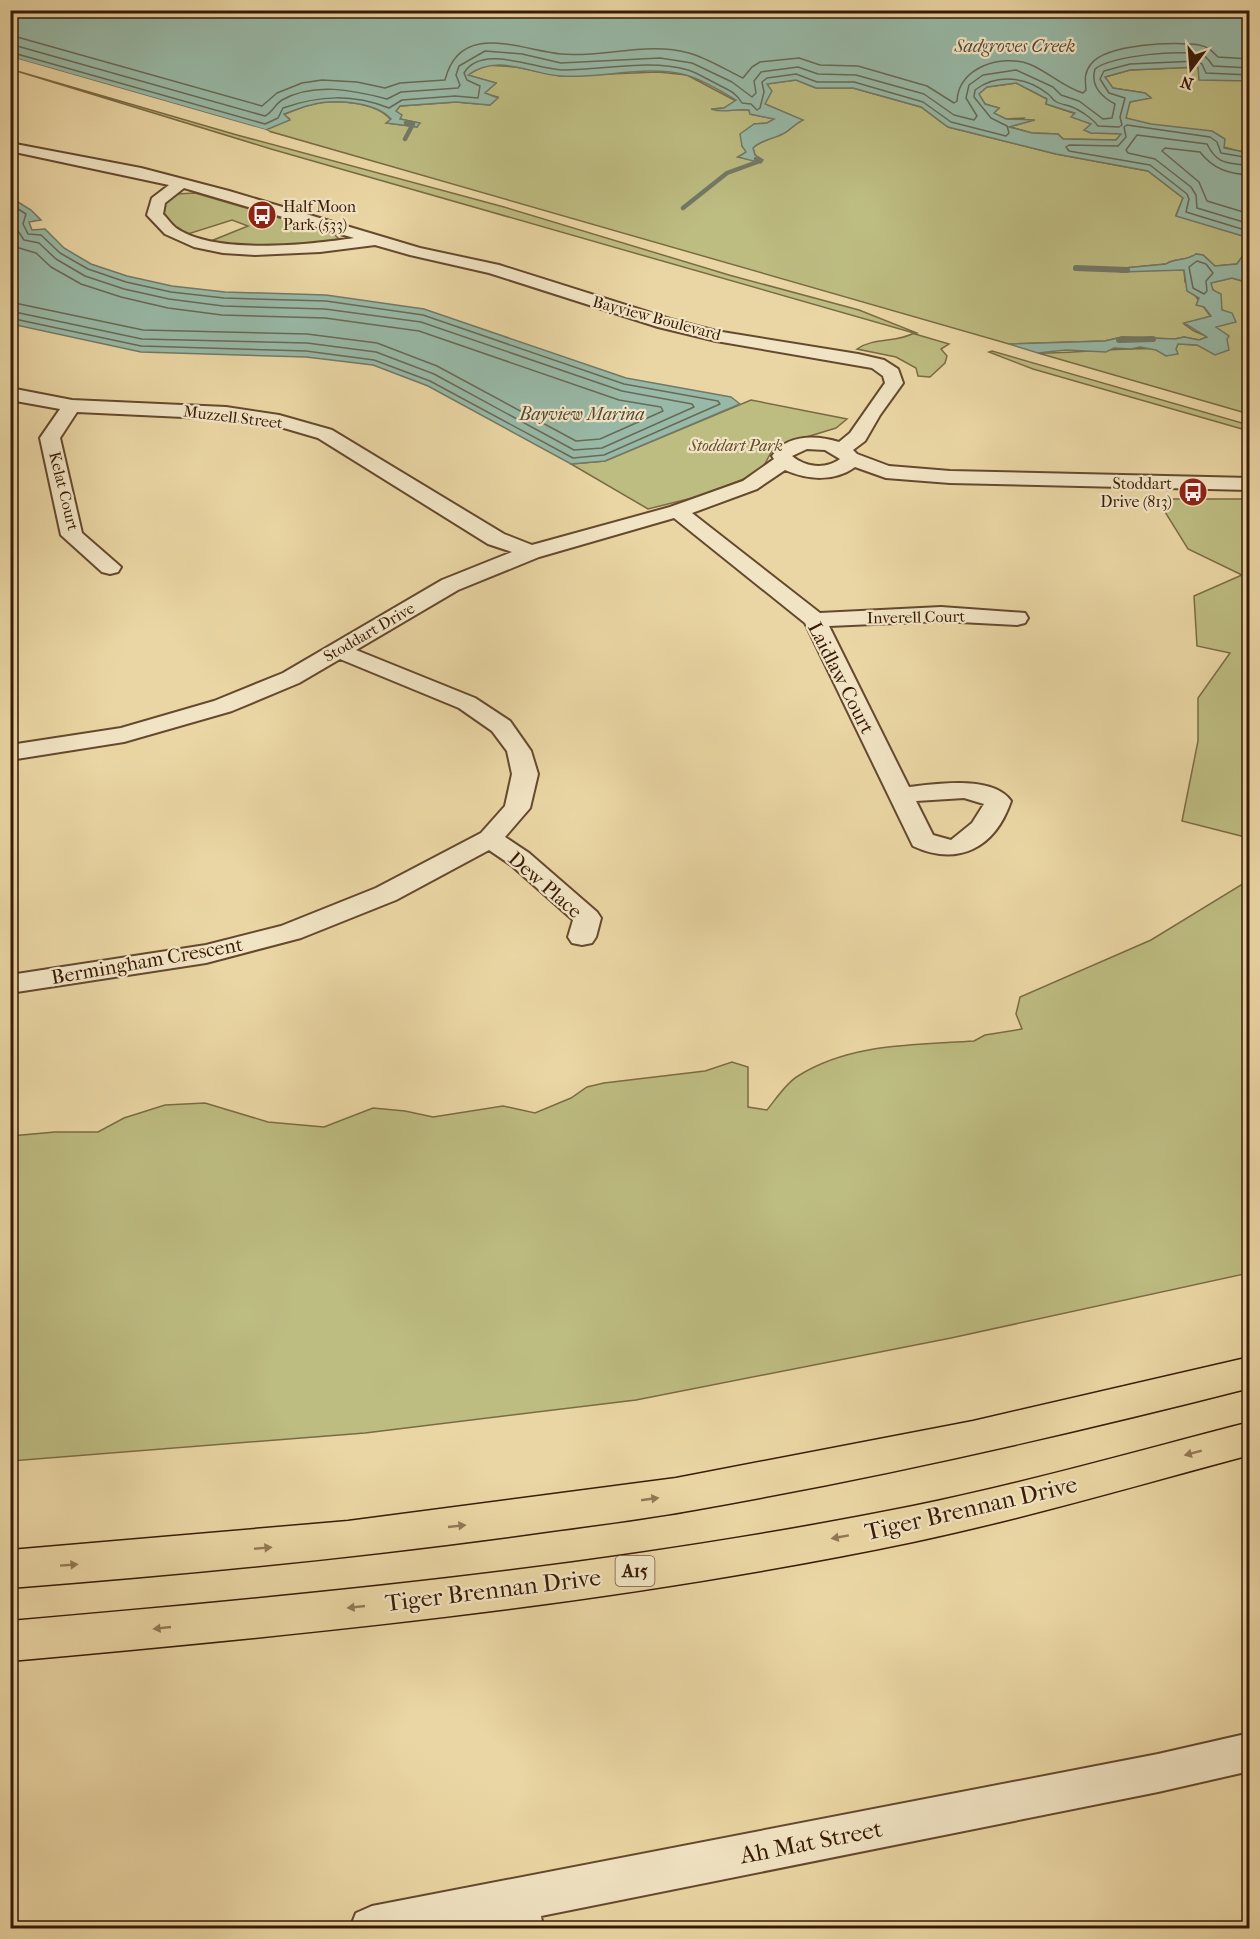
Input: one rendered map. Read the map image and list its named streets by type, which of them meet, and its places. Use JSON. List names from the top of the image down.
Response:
{
  "streets": {
    "main road": ["Tiger Brennan Drive", "A15"],
    "street": [
      "Bayview Boulevard",
      "Muzzell Street",
      "Kelat Court",
      "Inverell Court",
      "Stoddart Drive",
      "Laidlaw Court",
      "Dew Place",
      "Bermingham Crescent",
      "Ah Mat Street"
    ]
  },
  "crossings": [
    ["Bayview Boulevard", "Stoddart Drive"],
    ["Muzzell Street", "Kelat Court"],
    ["Muzzell Street", "Stoddart Drive"],
    ["Inverell Court", "Laidlaw Court"],
    ["Stoddart Drive", "Laidlaw Court"],
    ["Stoddart Drive", "Bermingham Crescent"],
    ["Dew Place", "Bermingham Crescent"]
  ],
  "water": ["Sadgroves Creek", "Bayview Marina"],
  "parks": ["Stoddart Park"],
  "places": {
    "bus stop": ["Half Moon Park (533)", "Stoddart Drive (813)"]
  },
  "north": "bottom"
}
